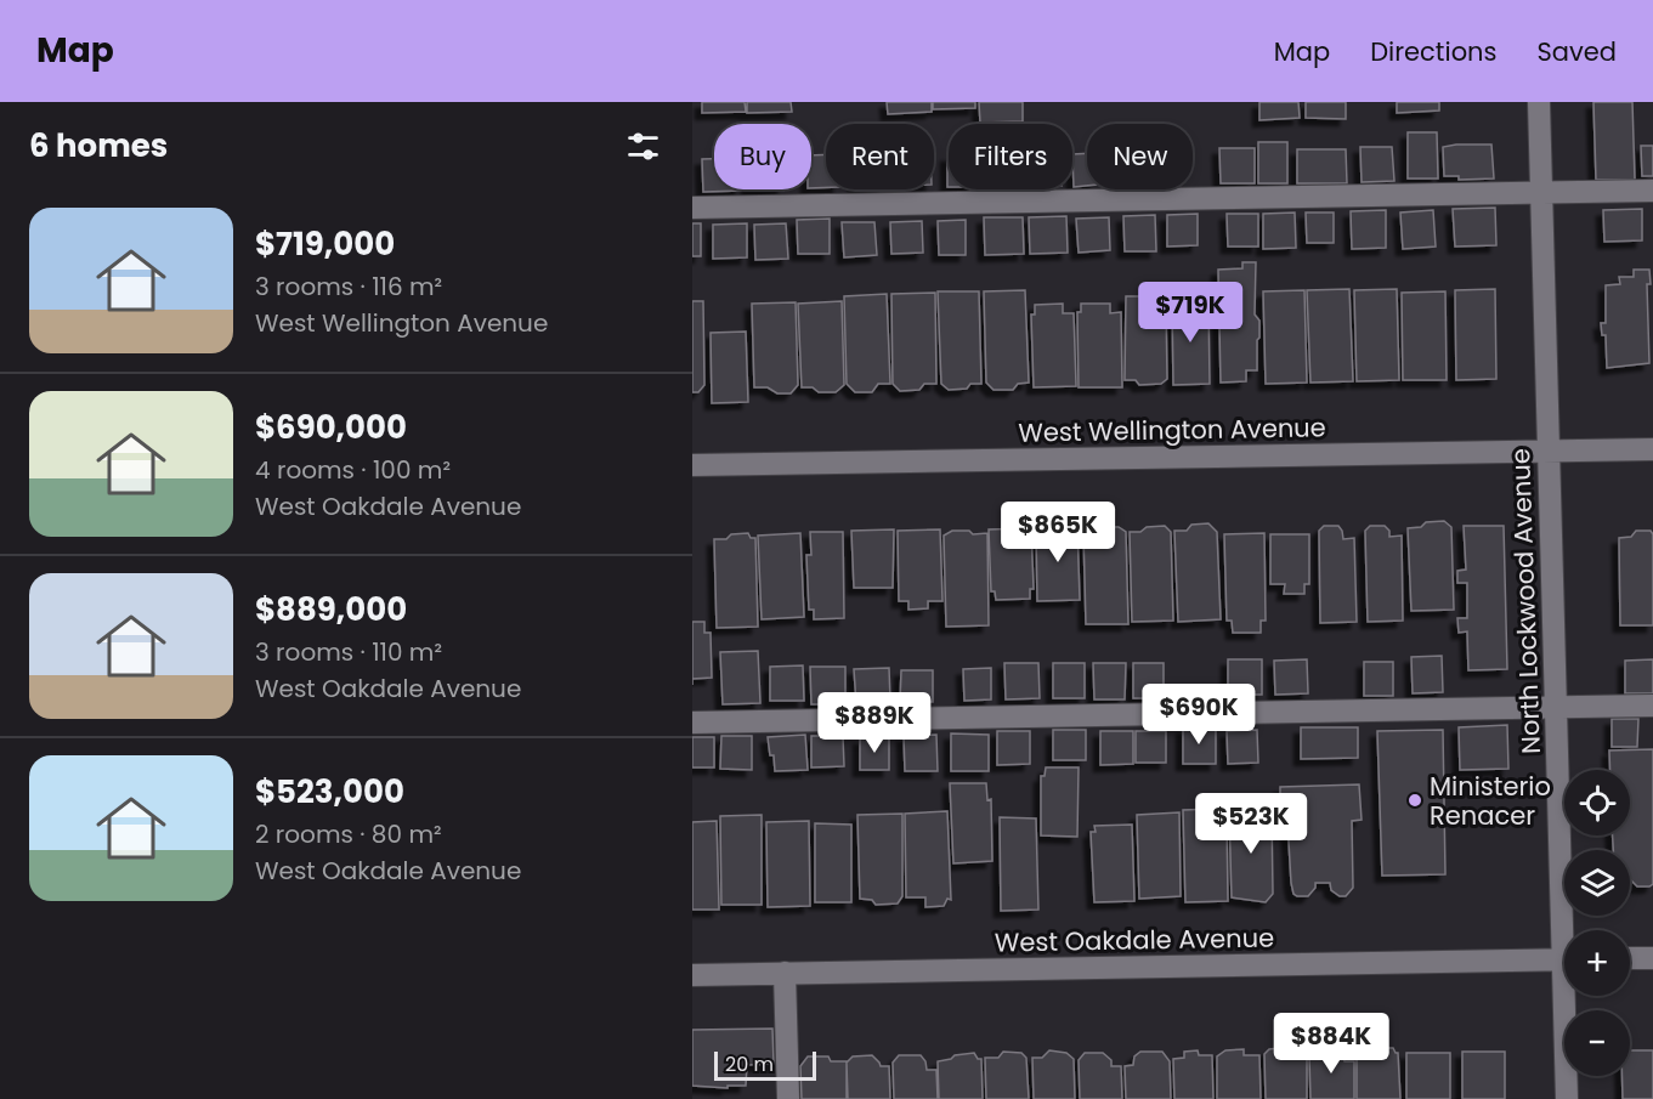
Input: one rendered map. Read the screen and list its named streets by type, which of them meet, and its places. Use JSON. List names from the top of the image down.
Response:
{
  "streets": {
    "street": ["West Wellington Avenue", "North Lockwood Avenue", "West Oakdale Avenue"]
  },
  "crossings": [
    ["West Wellington Avenue", "North Lockwood Avenue"]
  ],
  "places": ["Ministerio Renacer"],
  "scale_bar": "20 m",
  "page": {
    "header": "Map",
    "nav": ["Map", "Directions", "Saved"],
    "heading": "6 homes",
    "chip": [
      "Buy",
      "Rent",
      "Filters",
      "New"
    ],
    "list": [
      {
        "name": "$719,000",
        "note": "3 rooms · 116 m² · West Wellington Avenue"
      },
      {
        "name": "$690,000",
        "note": "4 rooms · 100 m² · West Oakdale Avenue"
      },
      {
        "name": "$889,000",
        "note": "3 rooms · 110 m² · West Oakdale Avenue"
      },
      {
        "name": "$523,000",
        "note": "2 rooms · 80 m² · West Oakdale Avenue"
      }
    ],
    "price": [
      "$719K",
      "$865K",
      "$690K",
      "$889K",
      "$523K",
      "$884K"
    ],
    "map_buttons": ["+", "−"],
    "scale": "20 m"
  }
}
